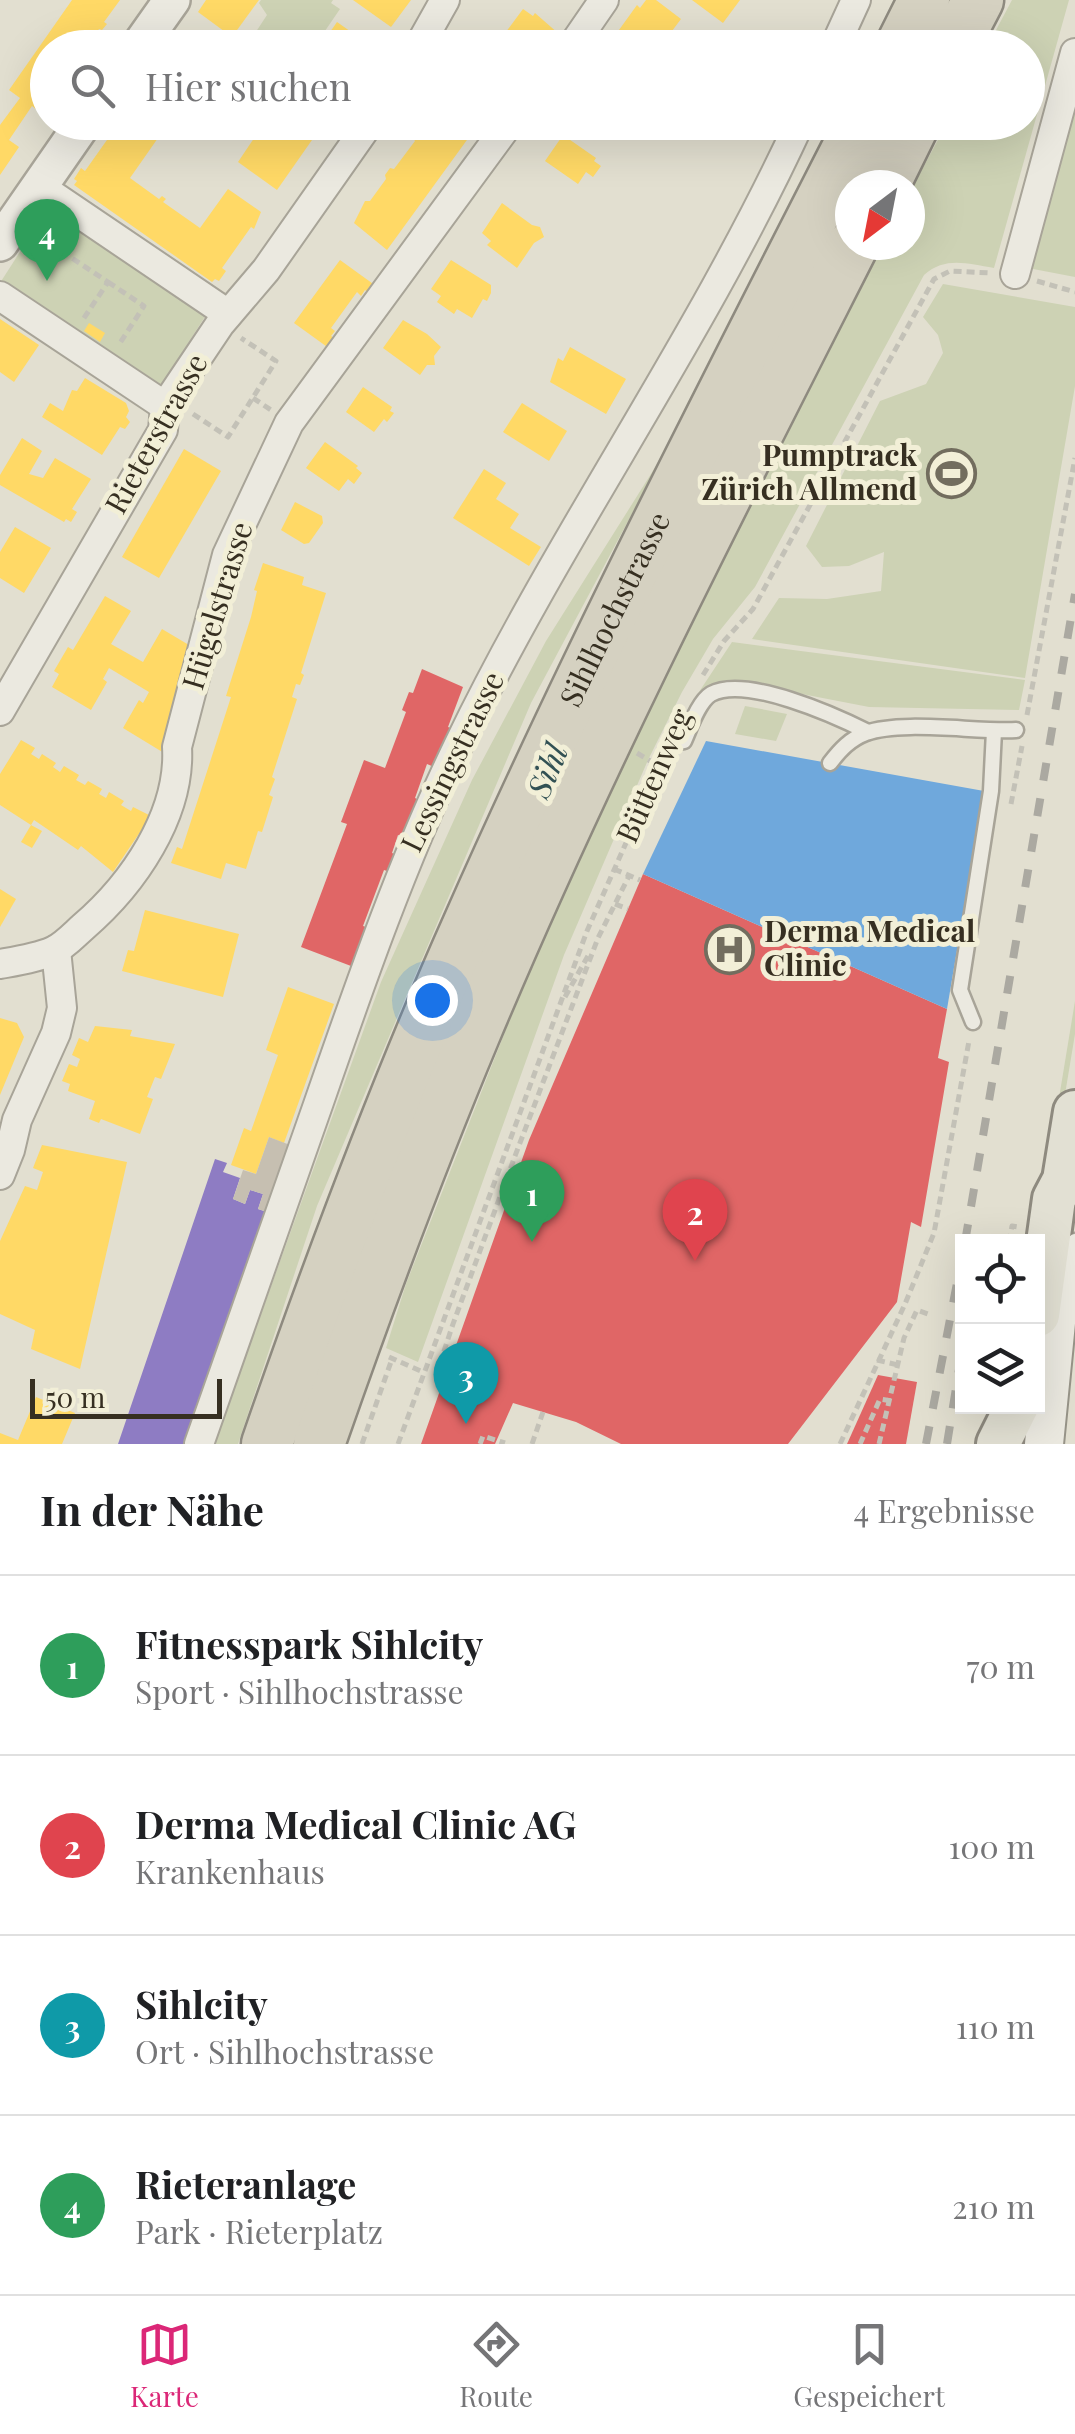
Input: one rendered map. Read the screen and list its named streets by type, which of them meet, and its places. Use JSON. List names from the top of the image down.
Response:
{
  "streets": {
    "highway": ["Sihlhochstrasse"],
    "street": ["Rieterstrasse", "Hügelstrasse", "Lessingstrasse"],
    "path": ["Büttenweg"]
  },
  "water": ["Sihl"],
  "places": {
    "sports": ["Pumptrack Zürich Allmend"],
    "hospital": ["Derma Medical Clinic"]
  },
  "scale_bar": "50 m",
  "north": "bottom left",
  "page": {
    "search": "Hier suchen",
    "pins": [
      "4",
      "1",
      "2",
      "3"
    ],
    "scale": "50 m",
    "heading": ["In der Nähe", "4 Ergebnisse"],
    "list": [
      {
        "mark": "1",
        "name": "Fitnesspark Sihlcity",
        "note": "Sport · Sihlhochstrasse",
        "value": "70 m"
      },
      {
        "mark": "2",
        "name": "Derma Medical Clinic AG",
        "note": "Krankenhaus",
        "value": "100 m"
      },
      {
        "mark": "3",
        "name": "Sihlcity",
        "note": "Ort · Sihlhochstrasse",
        "value": "110 m"
      },
      {
        "mark": "4",
        "name": "Rieteranlage",
        "note": "Park · Rieterplatz",
        "value": "210 m"
      }
    ],
    "nav": ["Karte", "Route", "Gespeichert"]
  }
}
